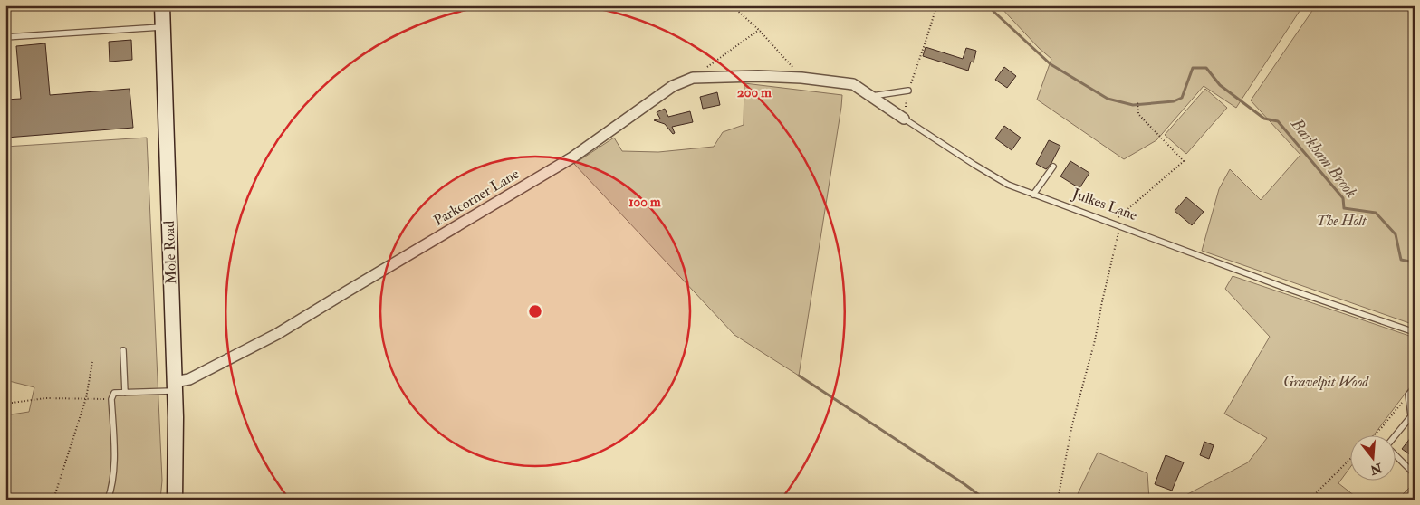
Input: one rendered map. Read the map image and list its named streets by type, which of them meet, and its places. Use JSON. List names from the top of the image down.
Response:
{
  "streets": {
    "main road": ["Mole Road"],
    "street": ["Parkcorner Lane", "Julkes Lane"]
  },
  "crossings": [
    ["Parkcorner Lane", "Julkes Lane"],
    ["Parkcorner Lane", "Mole Road"]
  ],
  "water": ["Barkham Brook"],
  "parks": ["The Holt", "Gravelpit Wood"],
  "north": "bottom",
  "rings": ["200 m", "100 m"]
}
